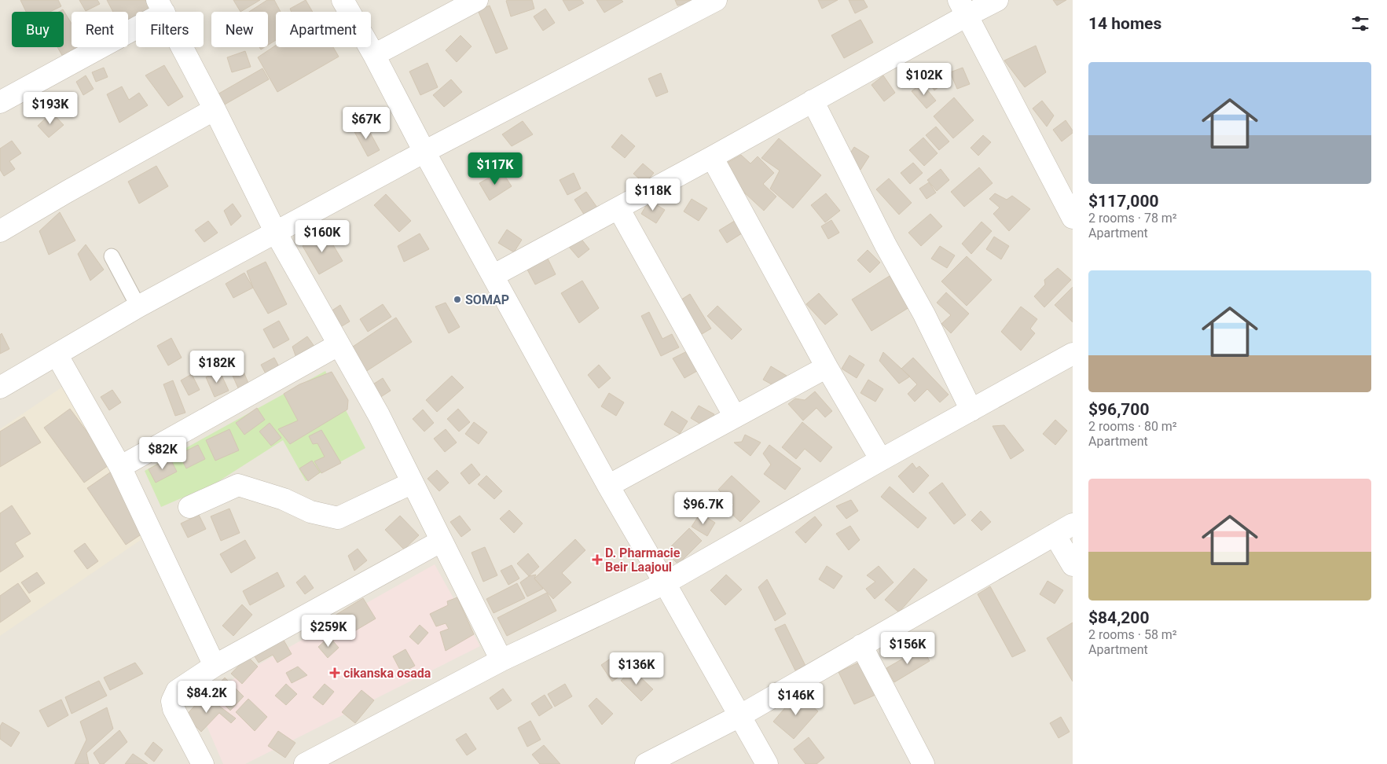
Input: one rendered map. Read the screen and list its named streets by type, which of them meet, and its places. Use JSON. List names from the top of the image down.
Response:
{
  "places": {
    "other": ["SOMAP"],
    "health": ["D. Pharmacie Beir Laajoul", "cikanska osada"]
  },
  "page": {
    "heading": "14 homes",
    "chip": [
      "Buy",
      "Rent",
      "Filters",
      "New",
      "Apartment"
    ],
    "list": [
      {
        "name": "$117,000",
        "note": "2 rooms · 78 m² · Apartment"
      },
      {
        "name": "$96,700",
        "note": "2 rooms · 80 m² · Apartment"
      },
      {
        "name": "$84,200",
        "note": "2 rooms · 58 m² · Apartment"
      }
    ],
    "price": [
      "$102K",
      "$193K",
      "$67K",
      "$117K",
      "$118K",
      "$160K",
      "$182K",
      "$82K",
      "$96.7K",
      "$259K",
      "$156K",
      "$136K",
      "$84.2K",
      "$146K"
    ]
  }
}
